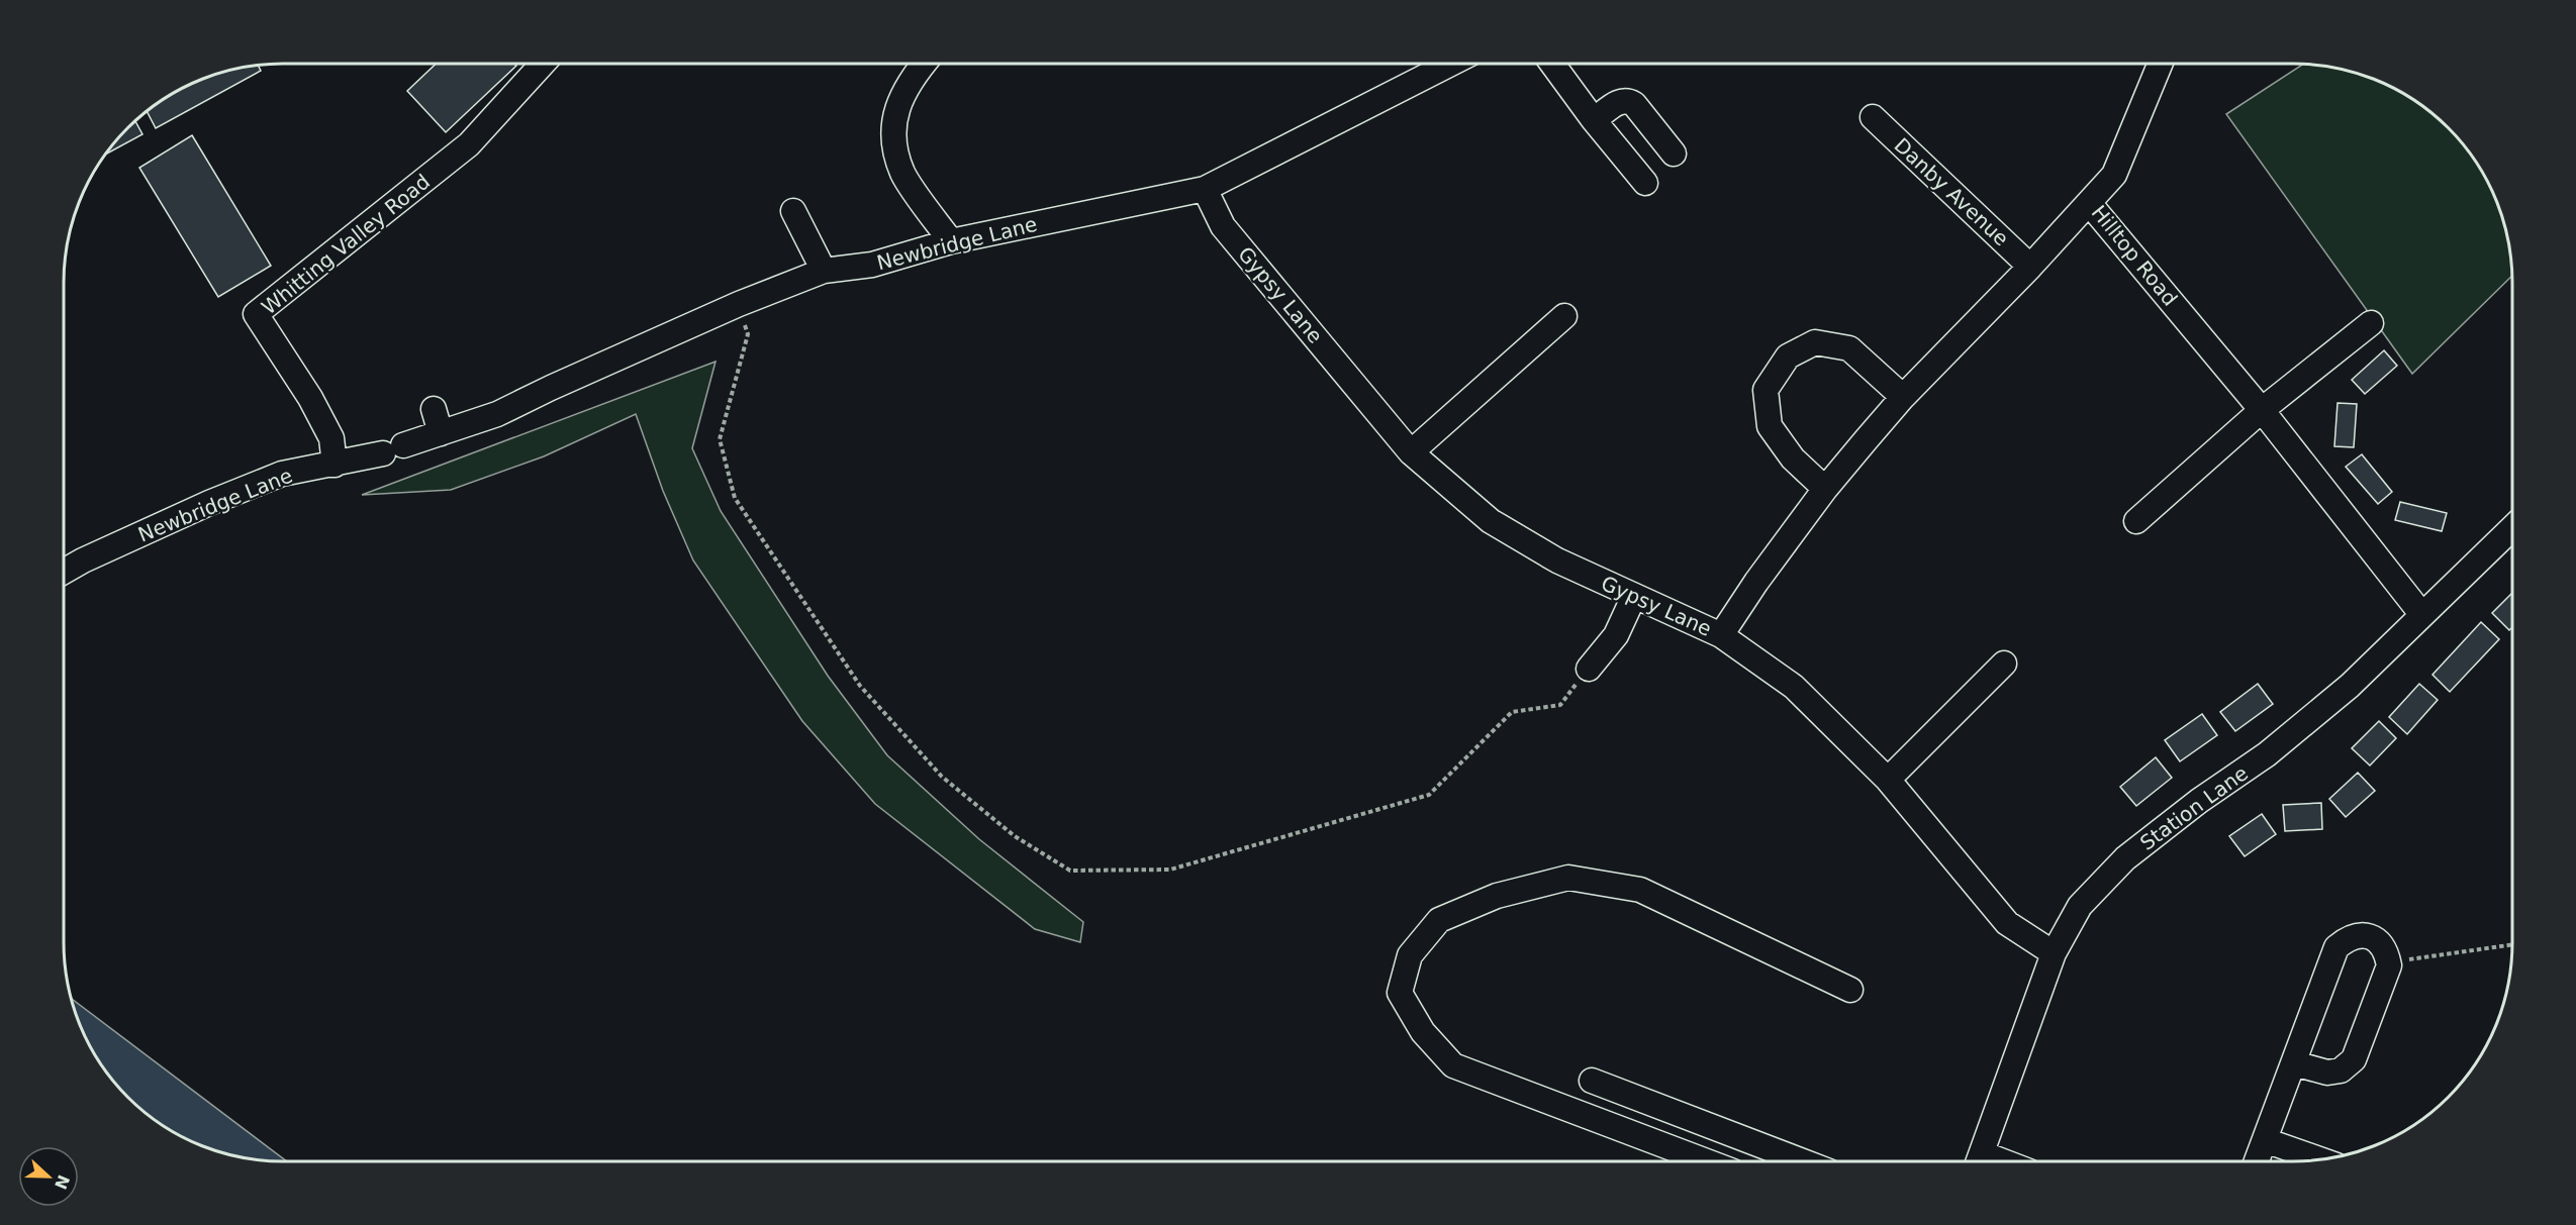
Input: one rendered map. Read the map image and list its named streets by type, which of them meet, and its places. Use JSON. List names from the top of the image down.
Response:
{
  "streets": {
    "street": [
      "Danby Avenue",
      "Newbridge Lane",
      "Whitting Valley Road",
      "Hilltop Road",
      "Gypsy Lane",
      "Station Lane"
    ]
  },
  "crossings": [
    ["Newbridge Lane", "Whitting Valley Road"],
    ["Newbridge Lane", "Gypsy Lane"],
    ["Hilltop Road", "Station Lane"],
    ["Gypsy Lane", "Station Lane"]
  ],
  "north": "right"
}
